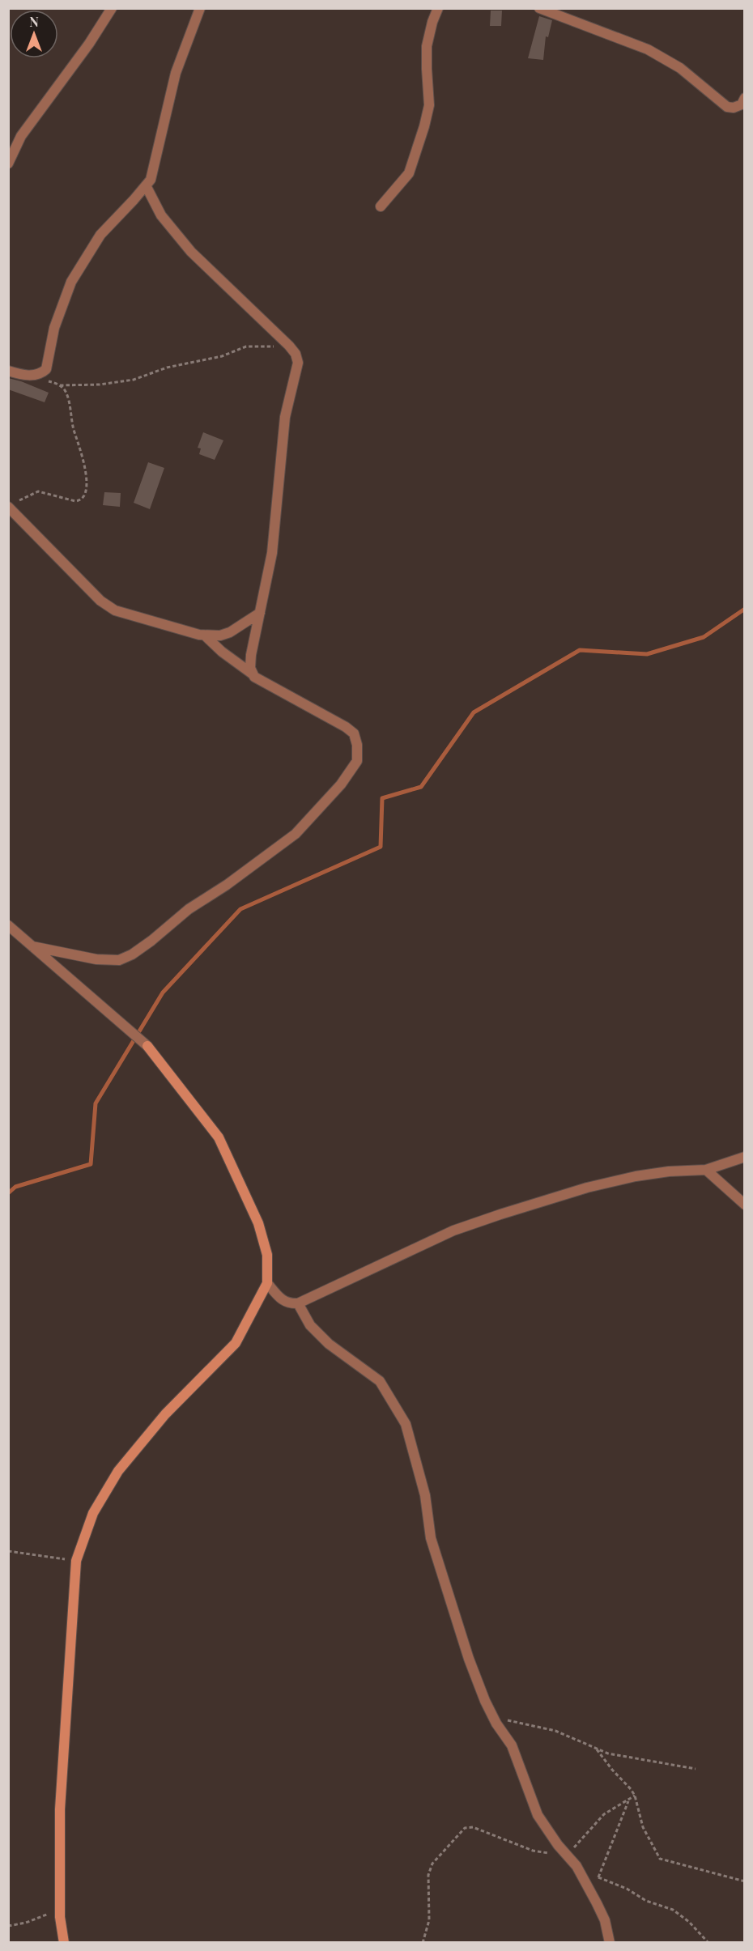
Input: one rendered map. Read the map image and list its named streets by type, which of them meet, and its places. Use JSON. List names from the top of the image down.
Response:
{
  "north": "top"
}
